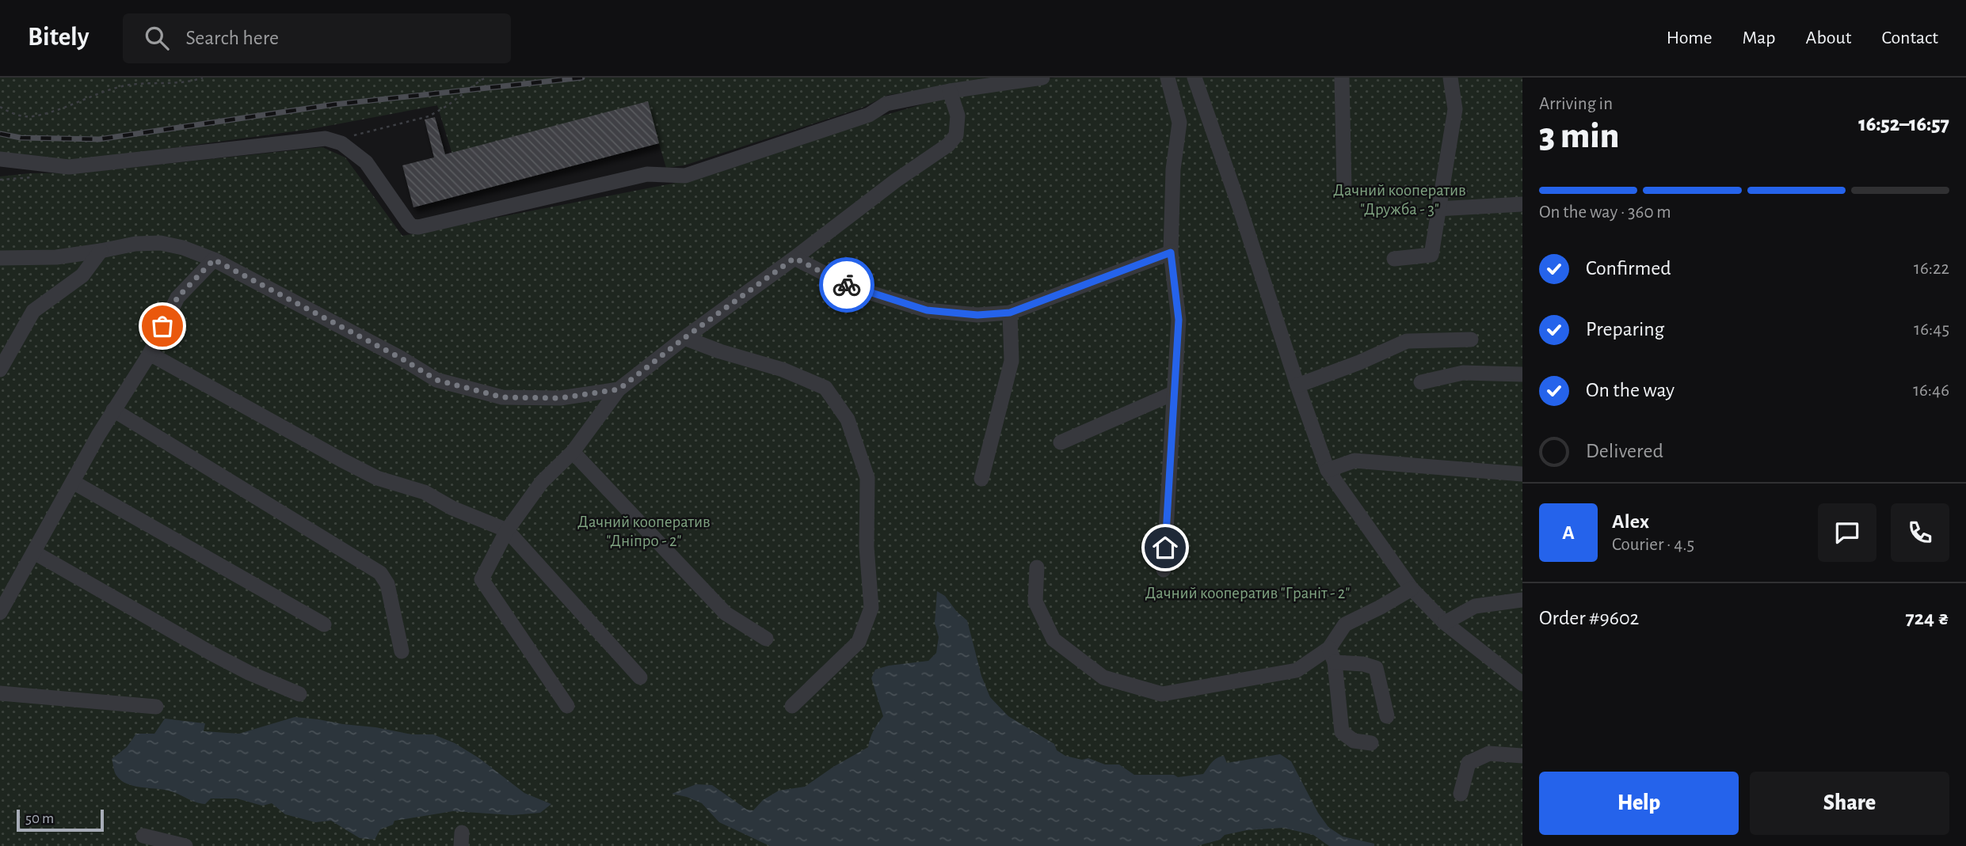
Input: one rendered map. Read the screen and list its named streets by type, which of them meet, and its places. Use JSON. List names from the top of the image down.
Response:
{
  "parks": ["Дачний кооператив \"Дружба - 3\"", "Дачний кооператив \"Дніпро - 2\"", "Дачний кооператив \"Граніт - 2\""],
  "scale_bar": "50 m",
  "page": {
    "header": "Bitely",
    "search": "Search here",
    "nav": [
      "Home",
      "Map",
      "About",
      "Contact"
    ],
    "heading": ["3 min", "Arriving in", "16:52–16:57"],
    "panel": [
      "Alex",
      "Courier · 4.5",
      "Order #9602",
      "724 ₴"
    ],
    "bar": "On the way · 360 m",
    "list": [
      ["Confirmed", "16:22"],
      ["Preparing", "16:45"],
      ["On the way", "16:46"],
      "Delivered"
    ],
    "round": "A",
    "buttons": ["Help", "Share"],
    "scale": "50 m"
  }
}
